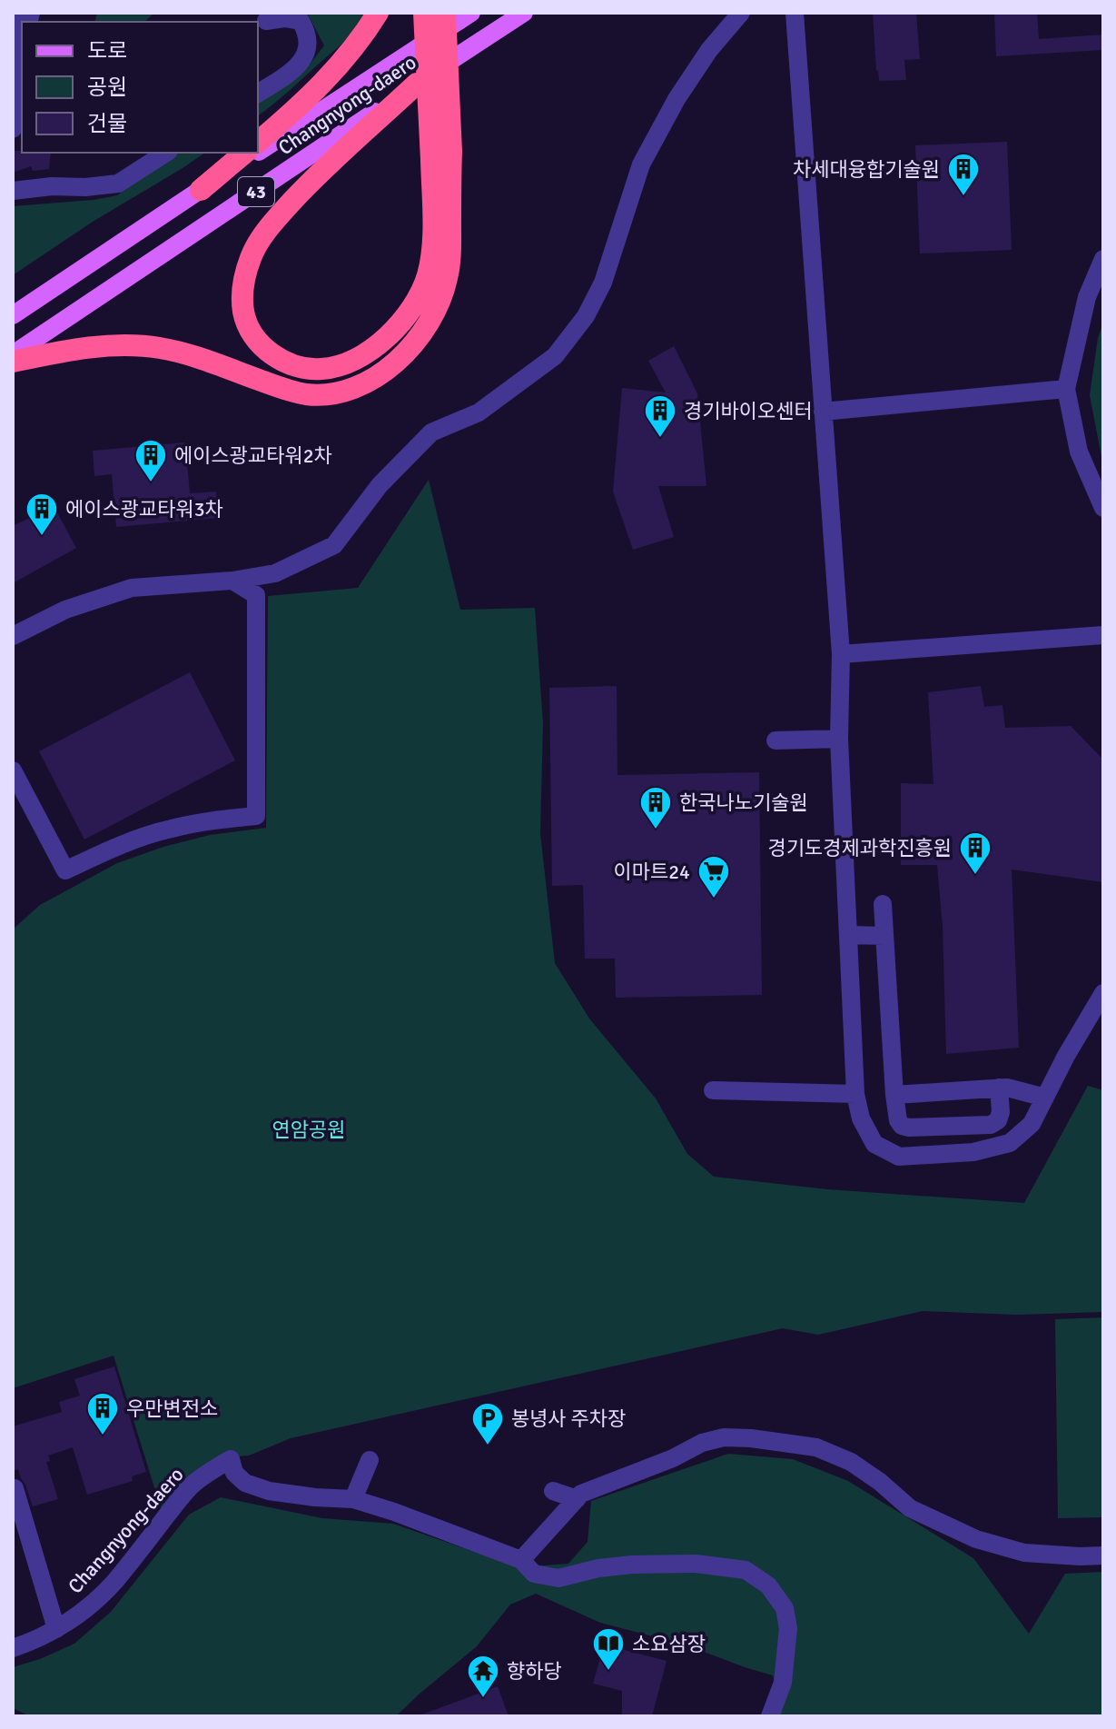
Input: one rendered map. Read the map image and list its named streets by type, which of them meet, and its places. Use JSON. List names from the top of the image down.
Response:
{
  "streets": {
    "main road": ["Changnyong-daero", "43"]
  },
  "parks": ["연암공원"],
  "places": {
    "building": [
      "차세대융합기술원",
      "경기바이오센터",
      "에이스광교타워2차",
      "에이스광교타워3차",
      "한국나노기술원",
      "경기도경제과학진흥원",
      "우만변전소"
    ],
    "supermarket": ["이마트24"],
    "parking": ["봉녕사 주차장"],
    "library": ["소요삼장"],
    "temple": ["향하당"]
  },
  "legend": ["도로", "공원", "건물"]
}
